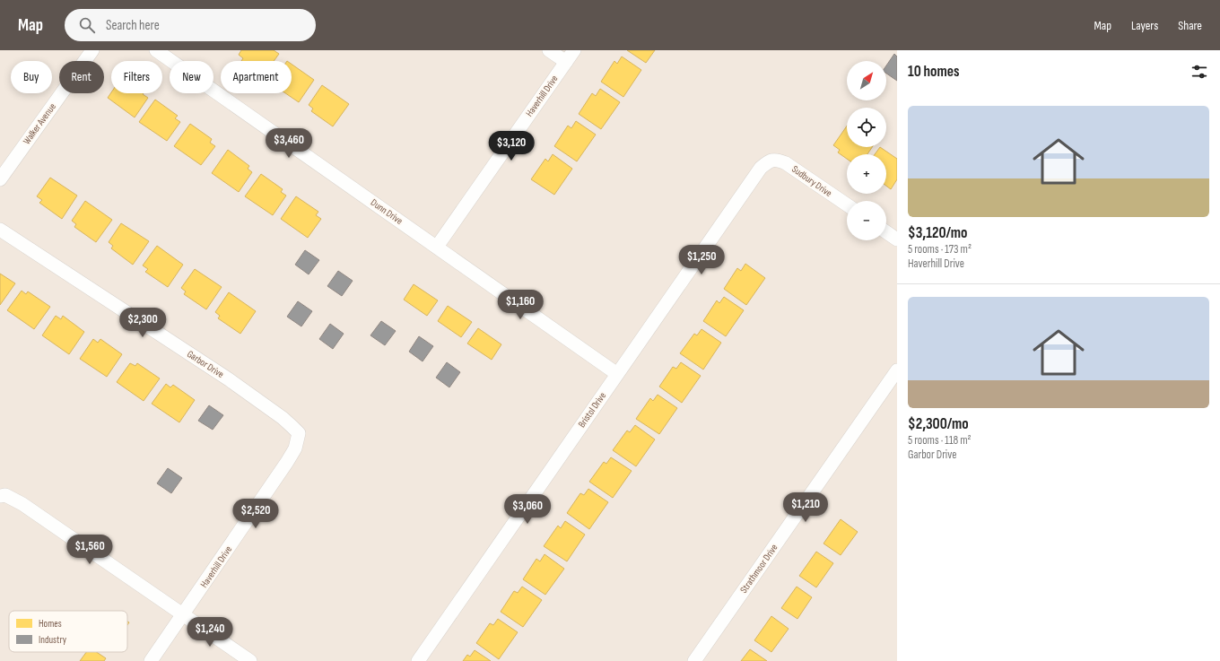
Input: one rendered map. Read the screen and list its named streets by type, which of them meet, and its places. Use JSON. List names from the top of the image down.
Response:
{
  "streets": {
    "street": [
      "Haverhill Drive",
      "Walker Avenue",
      "Sudbury Drive",
      "Dunn Drive",
      "Garbor Drive",
      "Bristol Drive",
      "Strathmoor Drive"
    ]
  },
  "crossings": [
    ["Haverhill Drive", "Dunn Drive"],
    ["Haverhill Drive", "Garbor Drive"],
    ["Sudbury Drive", "Bristol Drive"],
    ["Dunn Drive", "Bristol Drive"]
  ],
  "legend": ["Homes", "Industry"],
  "north": "top right",
  "page": {
    "header": "Map",
    "search": "Search here",
    "nav": ["Map", "Layers", "Share"],
    "heading": "10 homes",
    "map_buttons": ["+", "−"],
    "chip": [
      "Buy",
      "Rent",
      "Filters",
      "New",
      "Apartment"
    ],
    "list": [
      {
        "name": "$3,120/mo",
        "note": "5 rooms · 173 m² · Haverhill Drive"
      },
      {
        "name": "$2,300/mo",
        "note": "5 rooms · 118 m² · Garbor Drive"
      }
    ],
    "price": [
      "$3,460",
      "$3,120",
      "$1,250",
      "$1,160",
      "$2,300",
      "$1,210",
      "$3,060",
      "$2,520",
      "$1,560",
      "$1,240"
    ]
  }
}
